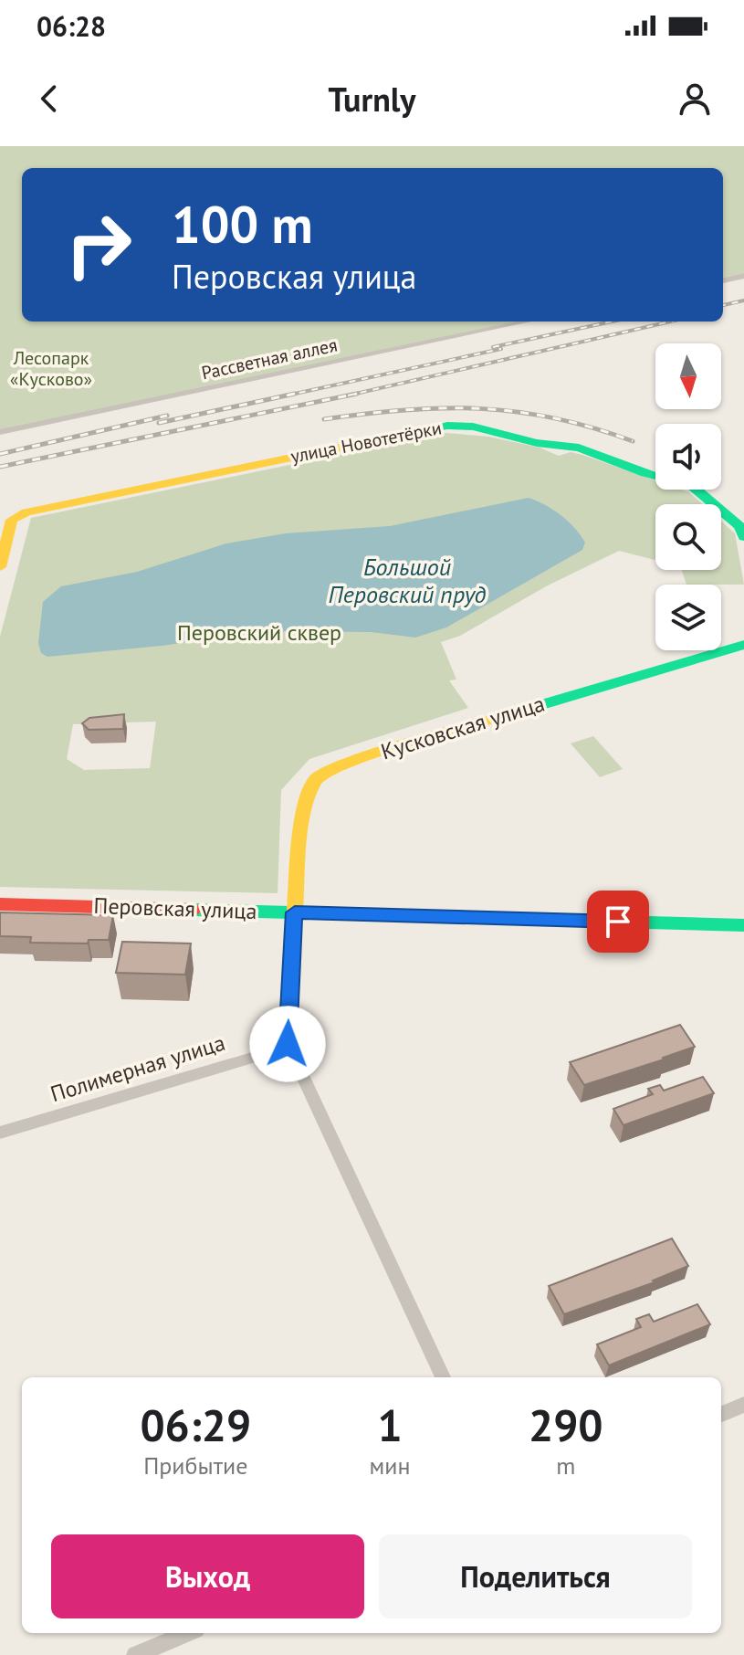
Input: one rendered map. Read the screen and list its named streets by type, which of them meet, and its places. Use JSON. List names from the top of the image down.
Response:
{
  "streets": {
    "street": [
      "Рассветная аллея",
      "улица Новотетёрки",
      "Кусковская улица",
      "Перовская улица",
      "Полимерная улица"
    ]
  },
  "crossings": [
    ["Кусковская улица", "Перовская улица"]
  ],
  "water": ["Большой Перовский пруд"],
  "parks": ["Лесопарк «Кусково»", "Перовский сквер"],
  "north": "bottom",
  "page": {
    "status": "06:28",
    "header": "Turnly",
    "turn": ["100 m", "Перовская улица"],
    "eta": [
      "06:29",
      "Прибытие",
      "1",
      "мин",
      "290",
      "m"
    ],
    "buttons": ["Выход", "Поделиться"]
  }
}
